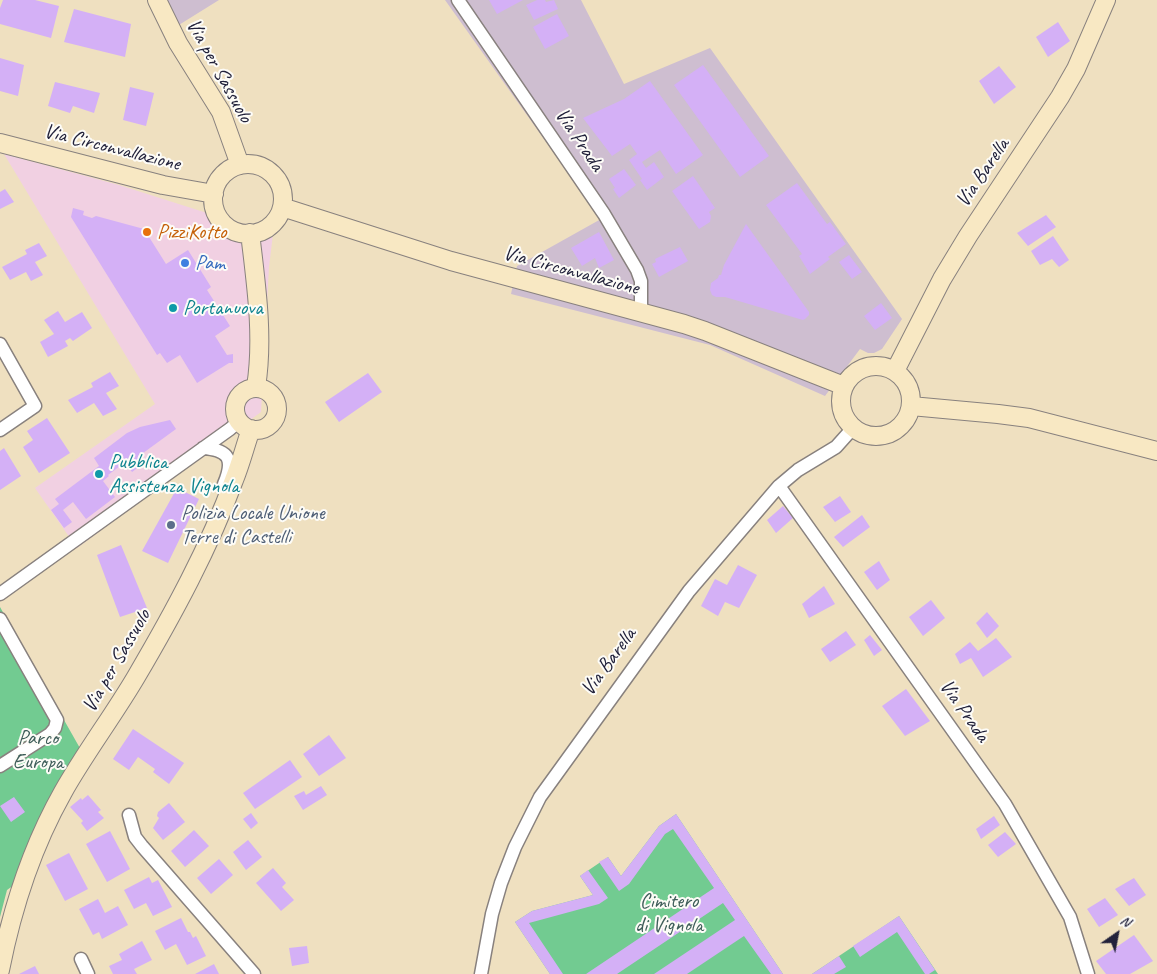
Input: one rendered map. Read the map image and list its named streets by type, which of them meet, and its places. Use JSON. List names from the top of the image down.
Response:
{
  "streets": {
    "main road": ["Via per Sassuolo", "Via Circonvallazione", "Via Barella"],
    "street": ["Via Prada"]
  },
  "crossings": [
    ["Via per Sassuolo", "Via Circonvallazione"],
    ["Via Prada", "Via Circonvallazione"],
    ["Via Prada", "Via Barella"],
    ["Via Circonvallazione", "Via Barella"]
  ],
  "parks": ["Parco Europa", "Cimitero di Vignola"],
  "places": [
    "PizziKotto",
    "Pam",
    "Portanuova",
    "Pubblica Assistenza Vignola",
    "Polizia Locale Unione Terre di Castelli"
  ],
  "north": "top right"
}
